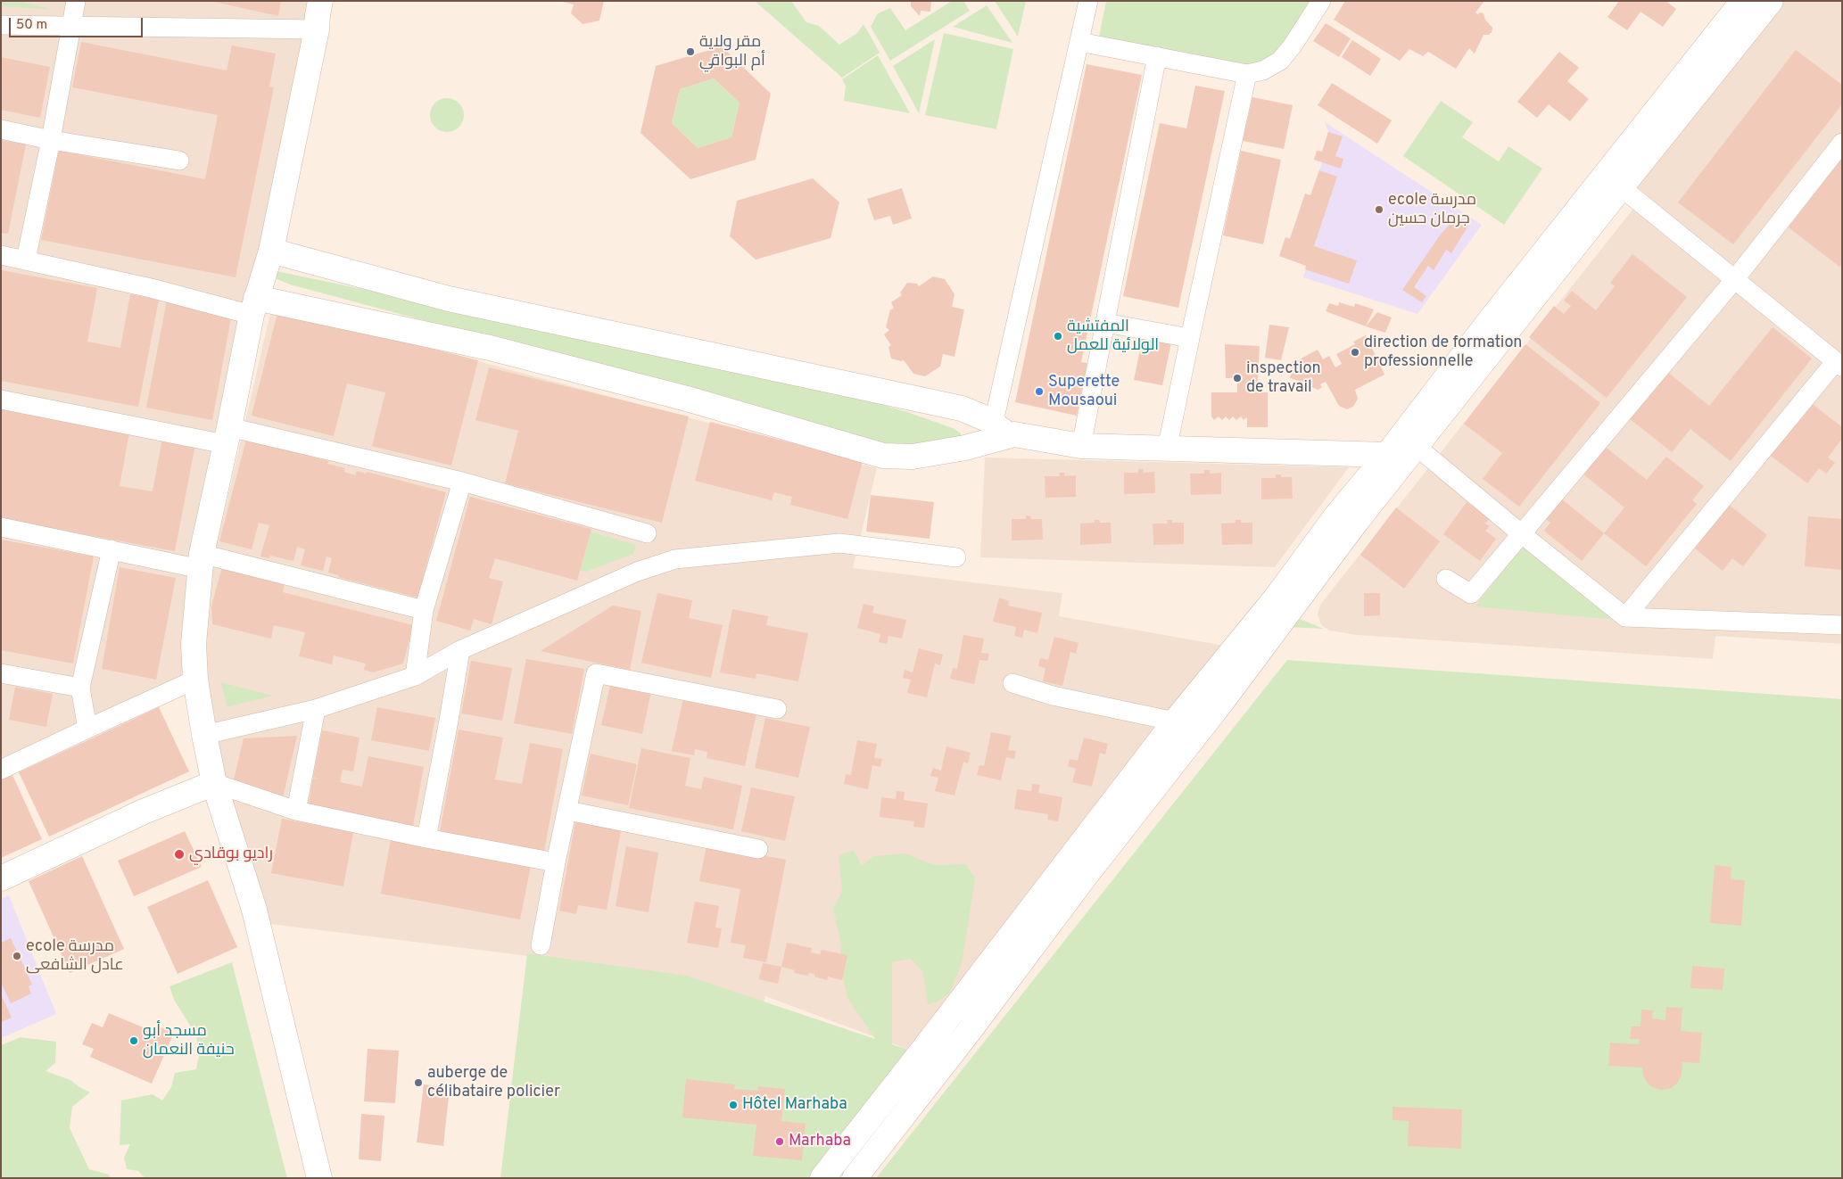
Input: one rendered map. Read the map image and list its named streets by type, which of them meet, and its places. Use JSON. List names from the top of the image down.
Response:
{
  "places": [
    "مقر ولاية أم البواقي",
    "ecole مدرسة جرمان حسين",
    "المفتشية الولائية للعمل",
    "direction de formation professionnelle",
    "inspection de travail",
    "Superette Mousaoui",
    "راديو بوقادي",
    "ecole مدرسة عادل الشافعى",
    "مسجد أبو حنيفة النعمان",
    "auberge de célibataire policier",
    "Hôtel Marhaba",
    "Marhaba"
  ],
  "scale_bar": "50 m"
}
